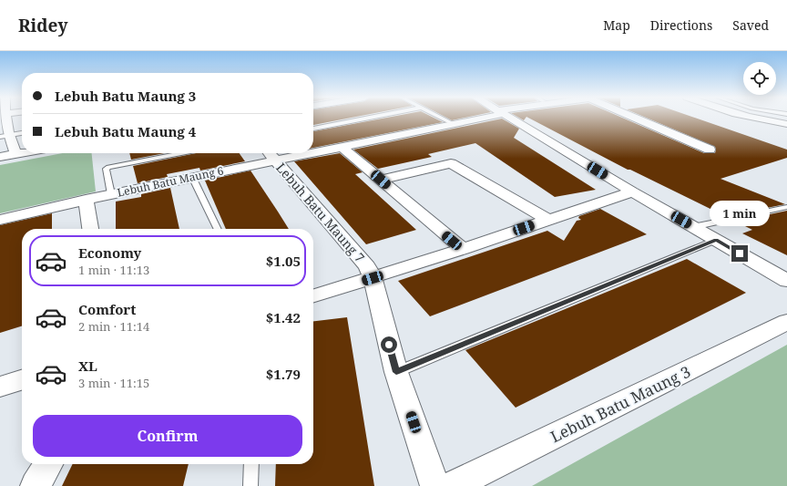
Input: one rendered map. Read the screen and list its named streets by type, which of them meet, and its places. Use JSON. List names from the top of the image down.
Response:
{
  "streets": {
    "street": ["Lebuh Batu Maung 6", "Lebuh Batu Maung 7", "Lebuh Batu Maung 3"]
  },
  "crossings": [
    ["Lebuh Batu Maung 6", "Lebuh Batu Maung 7"]
  ],
  "page": {
    "header": "Ridey",
    "nav": ["Map", "Directions", "Saved"],
    "banner": ["Lebuh Batu Maung 3", "Lebuh Batu Maung 4"],
    "bubble": "1 min",
    "list": [
      {
        "name": "Economy",
        "note": "1 min · 11:13",
        "value": "$1.05"
      },
      {
        "name": "Comfort",
        "note": "2 min · 11:14",
        "value": "$1.42"
      },
      {
        "name": "XL",
        "note": "3 min · 11:15",
        "value": "$1.79"
      }
    ],
    "buttons": "Confirm"
  }
}
